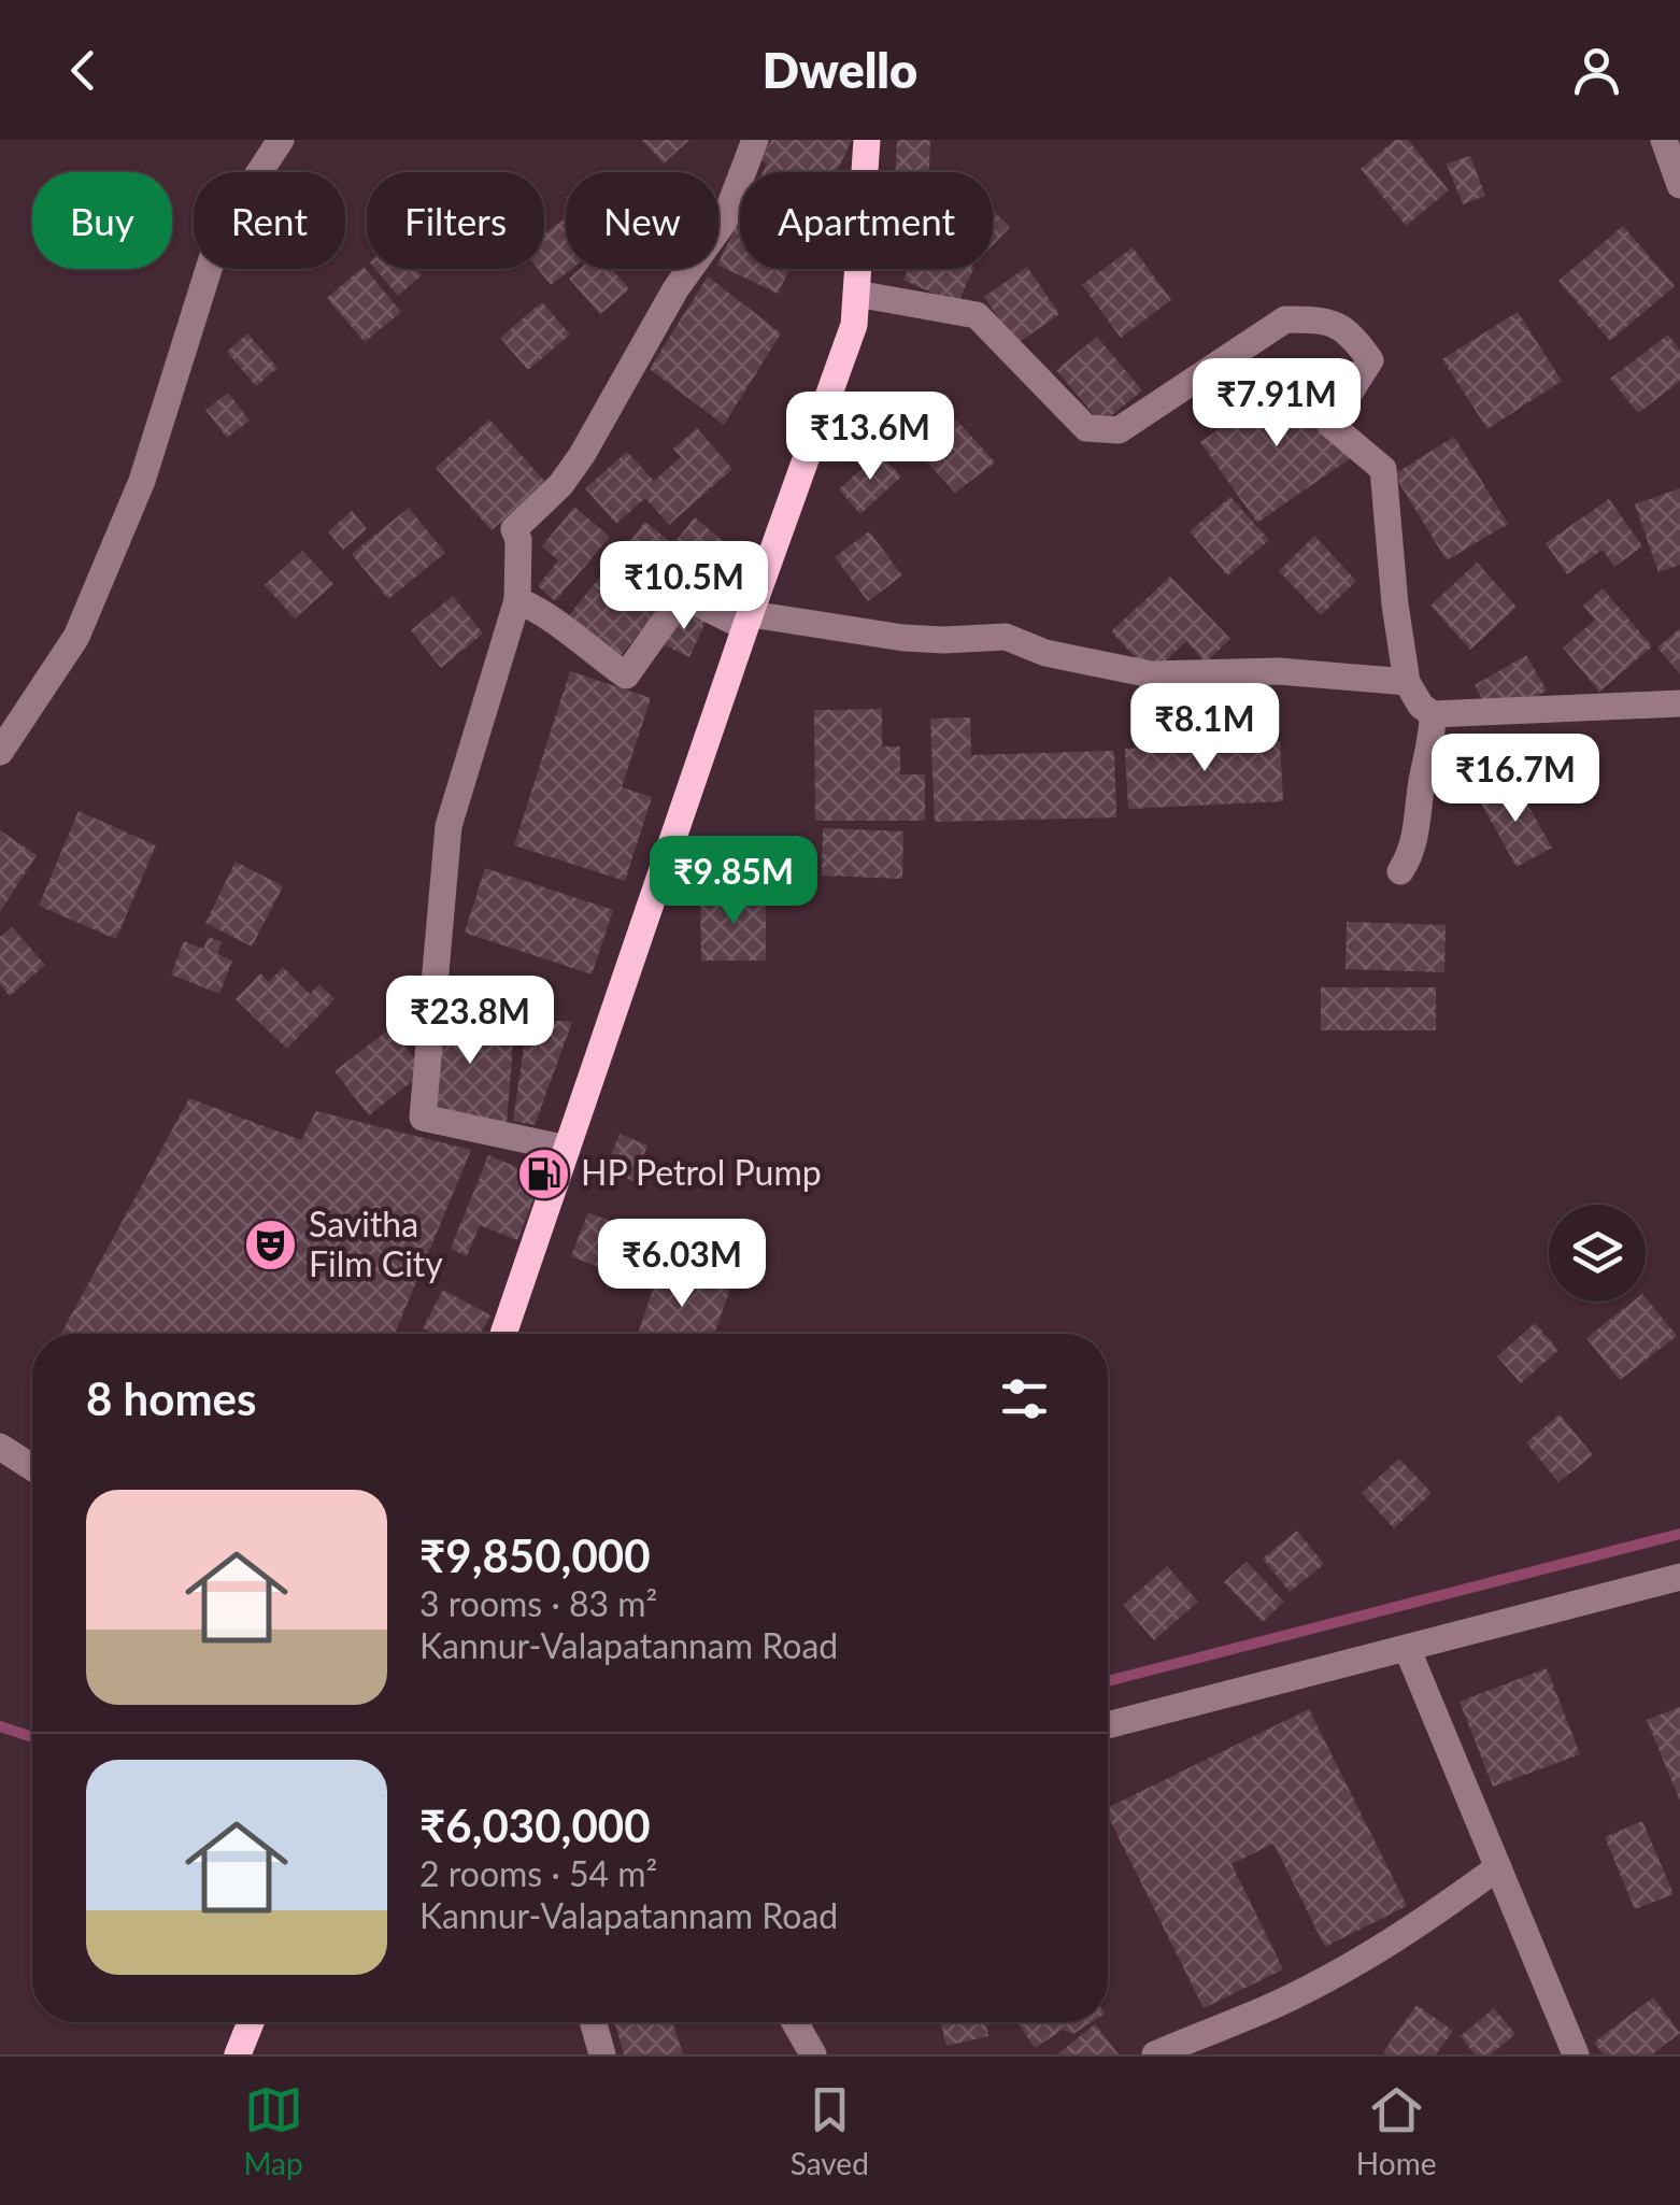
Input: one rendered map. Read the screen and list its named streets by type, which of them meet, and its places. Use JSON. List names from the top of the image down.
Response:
{
  "places": {
    "fuel station": ["HP Petrol Pump"],
    "theatre": ["Savitha Film City"]
  },
  "page": {
    "header": "Dwello",
    "chip": [
      "Buy",
      "Rent",
      "Filters",
      "New",
      "Apartment"
    ],
    "price": [
      "₹7.91M",
      "₹13.6M",
      "₹10.5M",
      "₹8.1M",
      "₹16.7M",
      "₹9.85M",
      "₹23.8M",
      "₹6.03M"
    ],
    "heading": "8 homes",
    "list": [
      {
        "name": "₹9,850,000",
        "note": "3 rooms · 83 m² · Kannur-Valapatannam Road"
      },
      {
        "name": "₹6,030,000",
        "note": "2 rooms · 54 m² · Kannur-Valapatannam Road"
      }
    ],
    "tabs": ["Map", "Saved", "Home"]
  }
}
